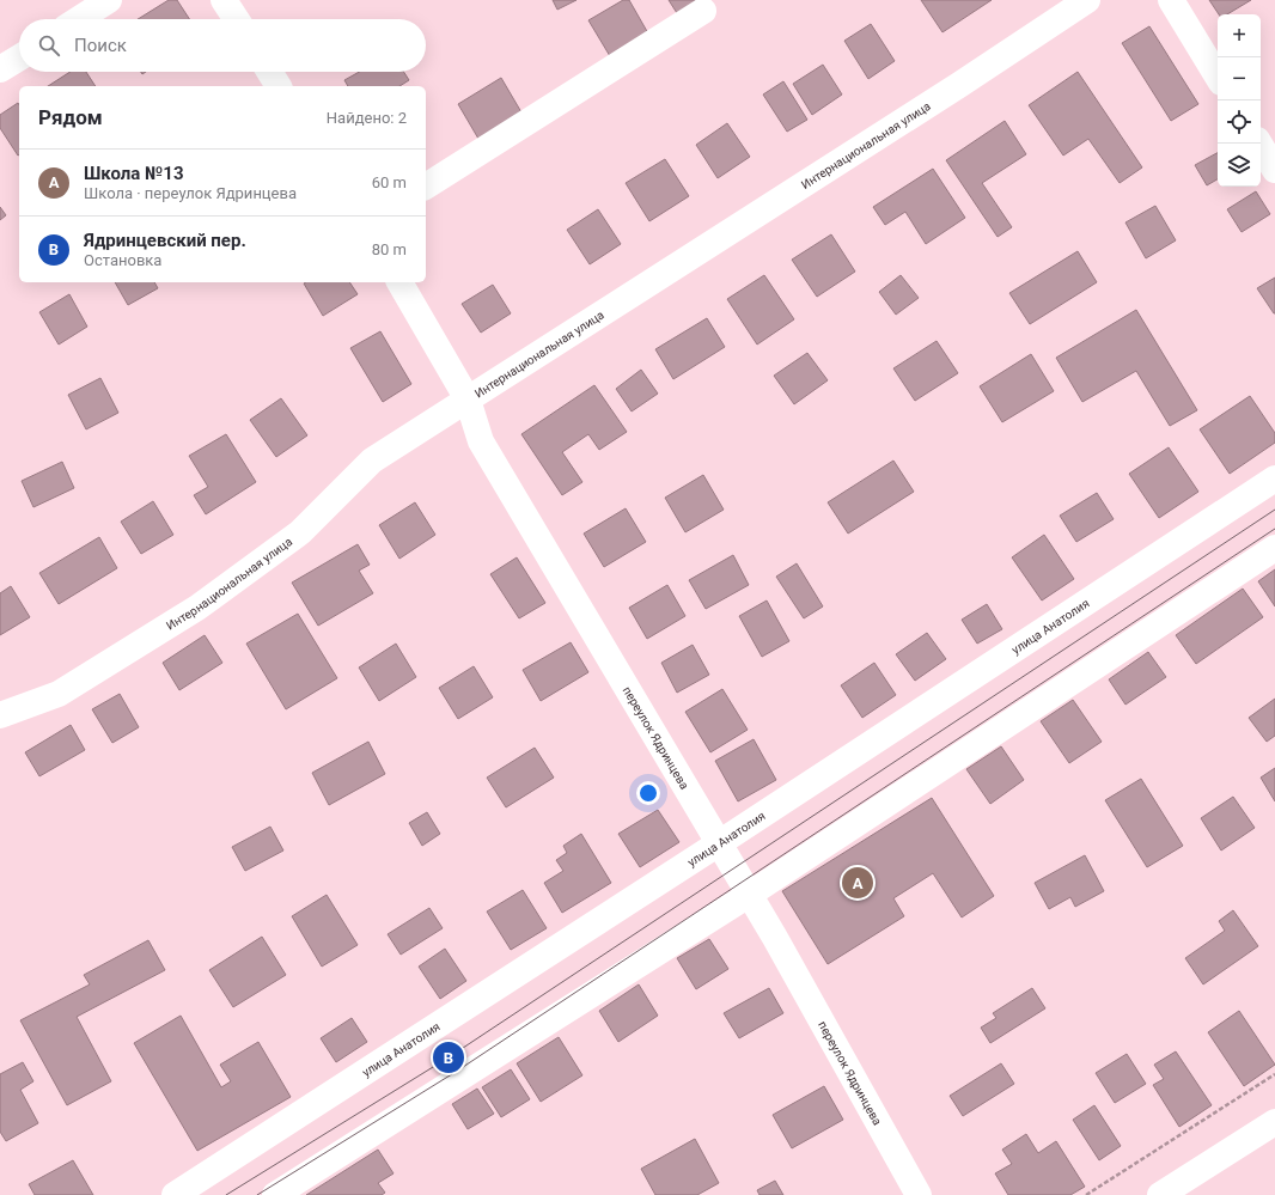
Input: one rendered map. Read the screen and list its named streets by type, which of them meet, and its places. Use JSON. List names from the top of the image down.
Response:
{
  "streets": {
    "street": ["Интернациональная улица", "улица Анатолия", "переулок Ядринцева"]
  },
  "crossings": [
    ["Интернациональная улица", "переулок Ядринцева"],
    ["улица Анатолия", "переулок Ядринцева"]
  ],
  "page": {
    "map_buttons": ["+", "−"],
    "search": "Поиск",
    "heading": ["Рядом", "Найдено: 2"],
    "list": [
      {
        "mark": "A",
        "name": "Школа №13",
        "note": "Школа · переулок Ядринцева",
        "value": "60 m"
      },
      {
        "mark": "B",
        "name": "Ядринцевский пер.",
        "note": "Остановка",
        "value": "80 m"
      }
    ],
    "pins": ["A", "B"]
  }
}
